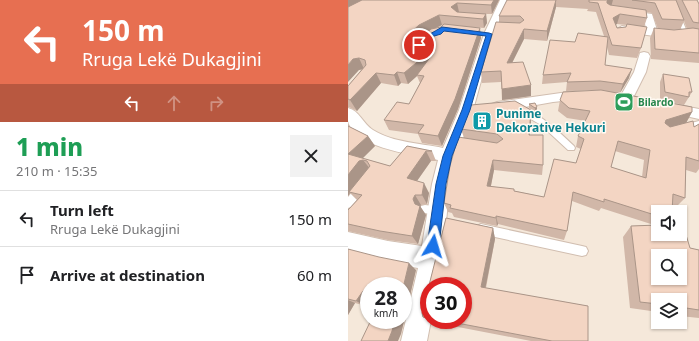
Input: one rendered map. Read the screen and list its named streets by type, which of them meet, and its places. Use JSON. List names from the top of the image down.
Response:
{
  "places": {
    "sports": ["Bilardo"],
    "building": ["Punime Dekorative Hekuri"]
  },
  "page": {
    "turn": ["150 m", "Rruga Lekë Dukagjini"],
    "heading": ["1 min", "210 m · 15:35"],
    "list": [
      {
        "name": "Turn left",
        "note": "Rruga Lekë Dukagjini",
        "value": "150 m"
      },
      {
        "name": "Arrive at destination",
        "value": "60 m"
      }
    ],
    "speed": "28 km/h",
    "limit": "30"
  }
}
